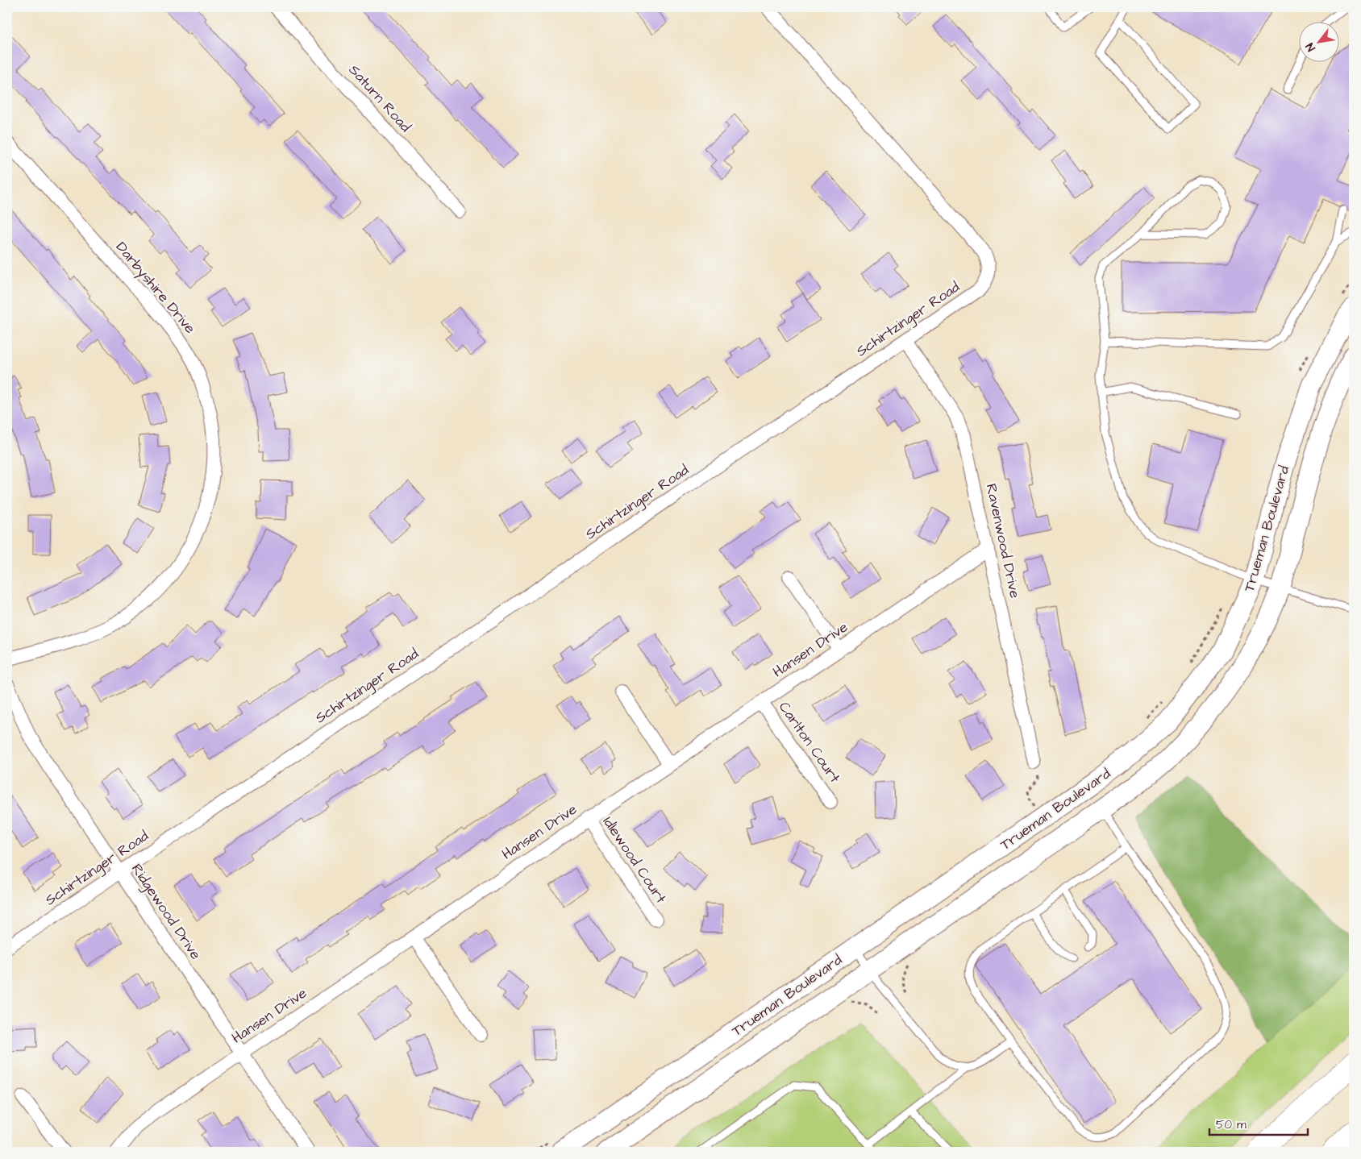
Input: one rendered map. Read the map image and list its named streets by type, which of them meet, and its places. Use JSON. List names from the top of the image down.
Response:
{
  "streets": {
    "main road": ["Trueman Boulevard"],
    "street": [
      "Saturn Road",
      "Darbyshire Drive",
      "Schirtzinger Road",
      "Ravenwood Drive",
      "Hansen Drive",
      "Carlton Court",
      "Idlewood Court",
      "Ridgewood Drive"
    ]
  },
  "crossings": [
    ["Schirtzinger Road", "Ravenwood Drive"],
    ["Schirtzinger Road", "Ridgewood Drive"],
    ["Ravenwood Drive", "Hansen Drive"],
    ["Hansen Drive", "Carlton Court"],
    ["Hansen Drive", "Idlewood Court"],
    ["Hansen Drive", "Ridgewood Drive"]
  ],
  "scale_bar": "50 m",
  "north": "bottom left"
}
